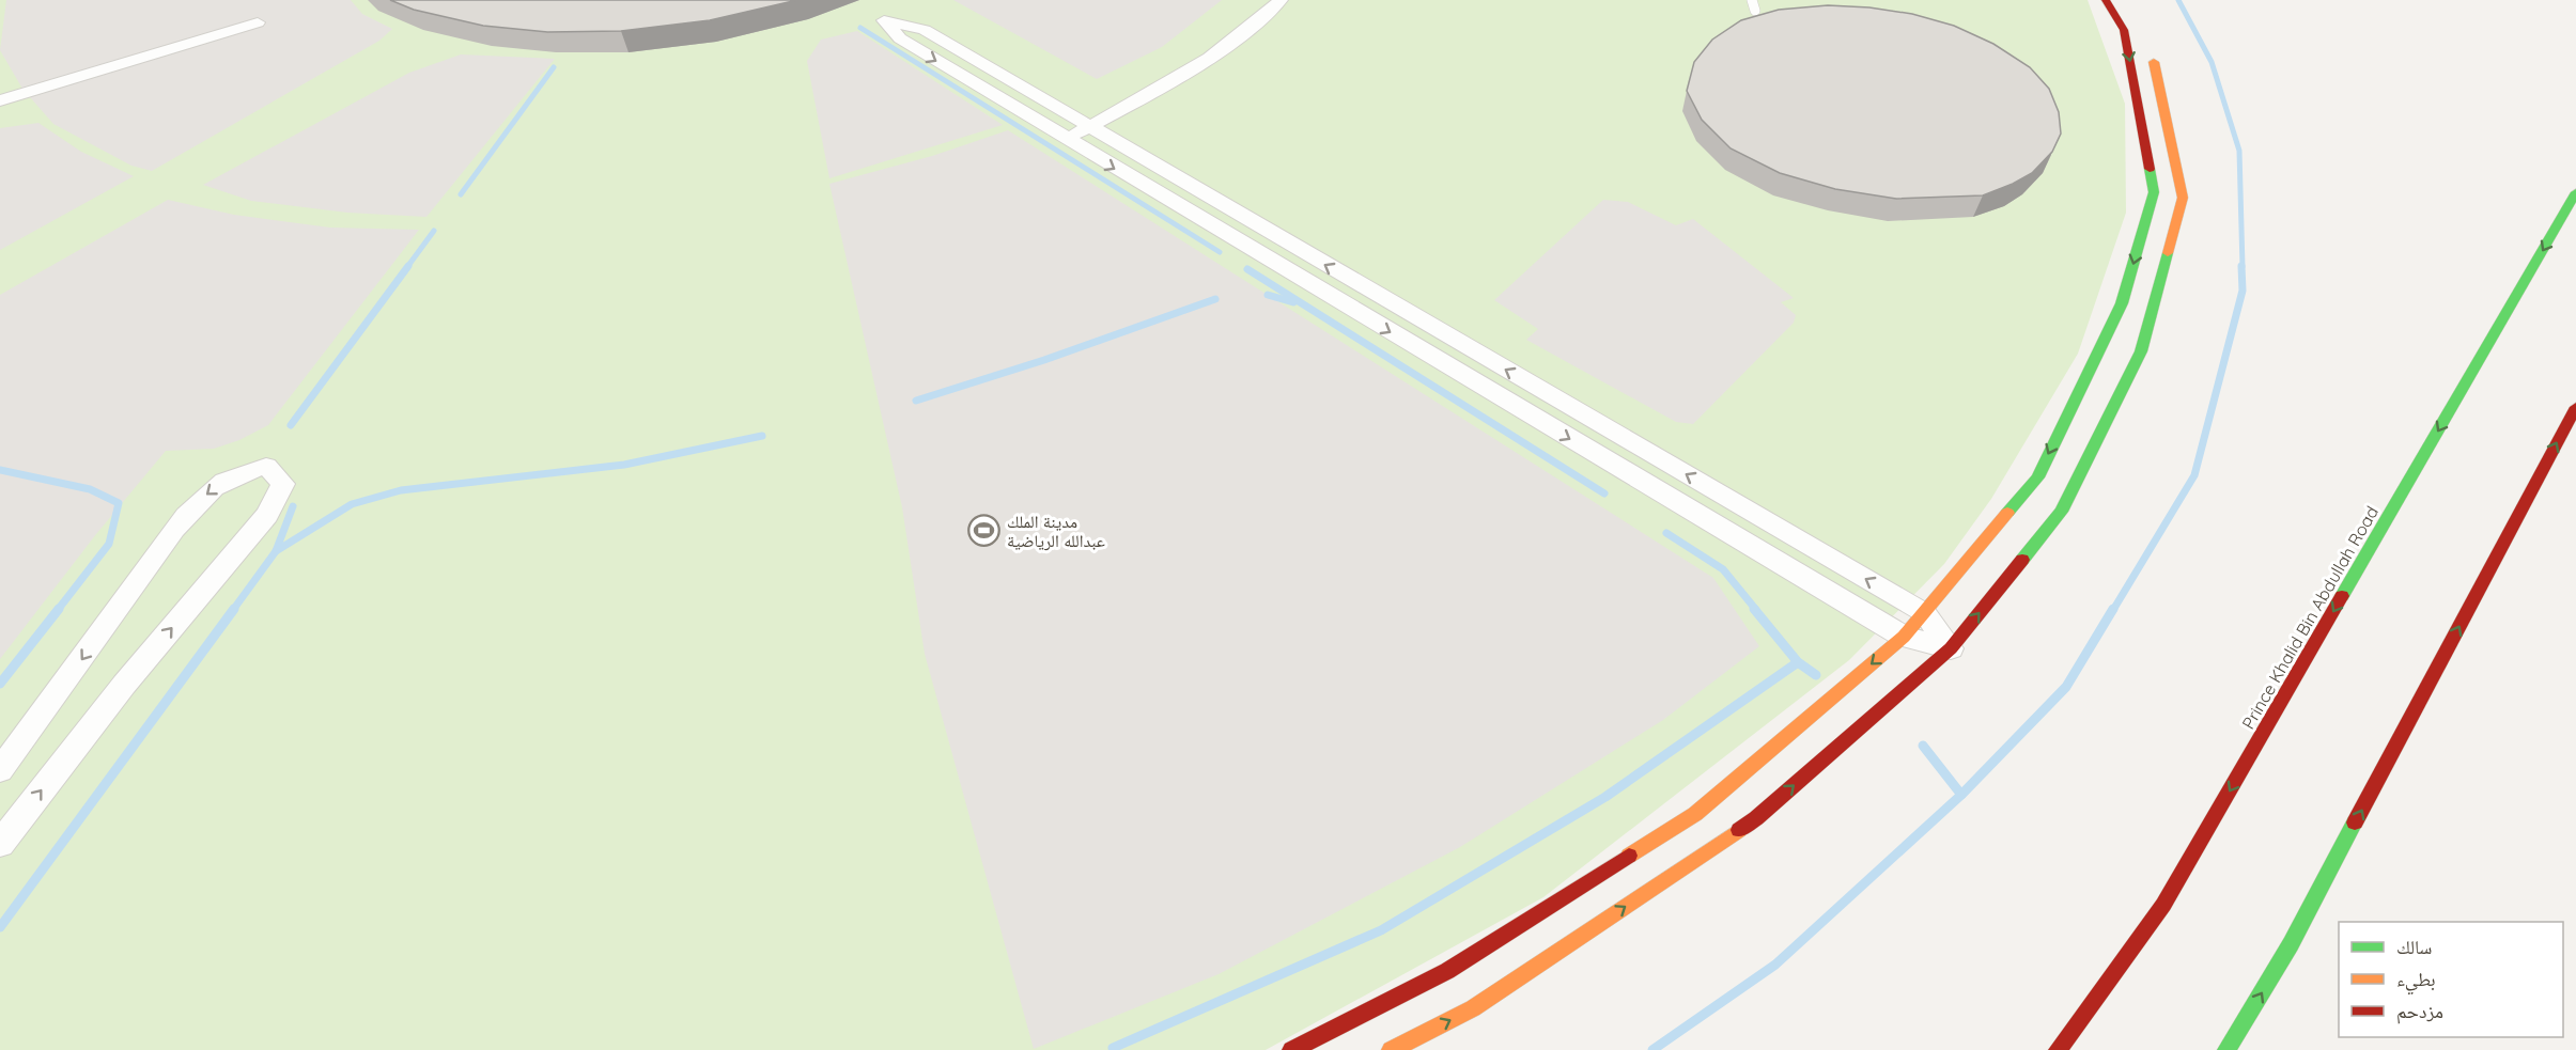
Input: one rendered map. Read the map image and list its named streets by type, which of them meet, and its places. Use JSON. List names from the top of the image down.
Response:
{
  "streets": {
    "main road": ["Prince Khalid Bin Abdullah Road"]
  },
  "places": {
    "sports": ["مدينة الملك عبدالله الرياضية"]
  },
  "legend": ["سالك", "بطيء", "مزدحم"]
}
